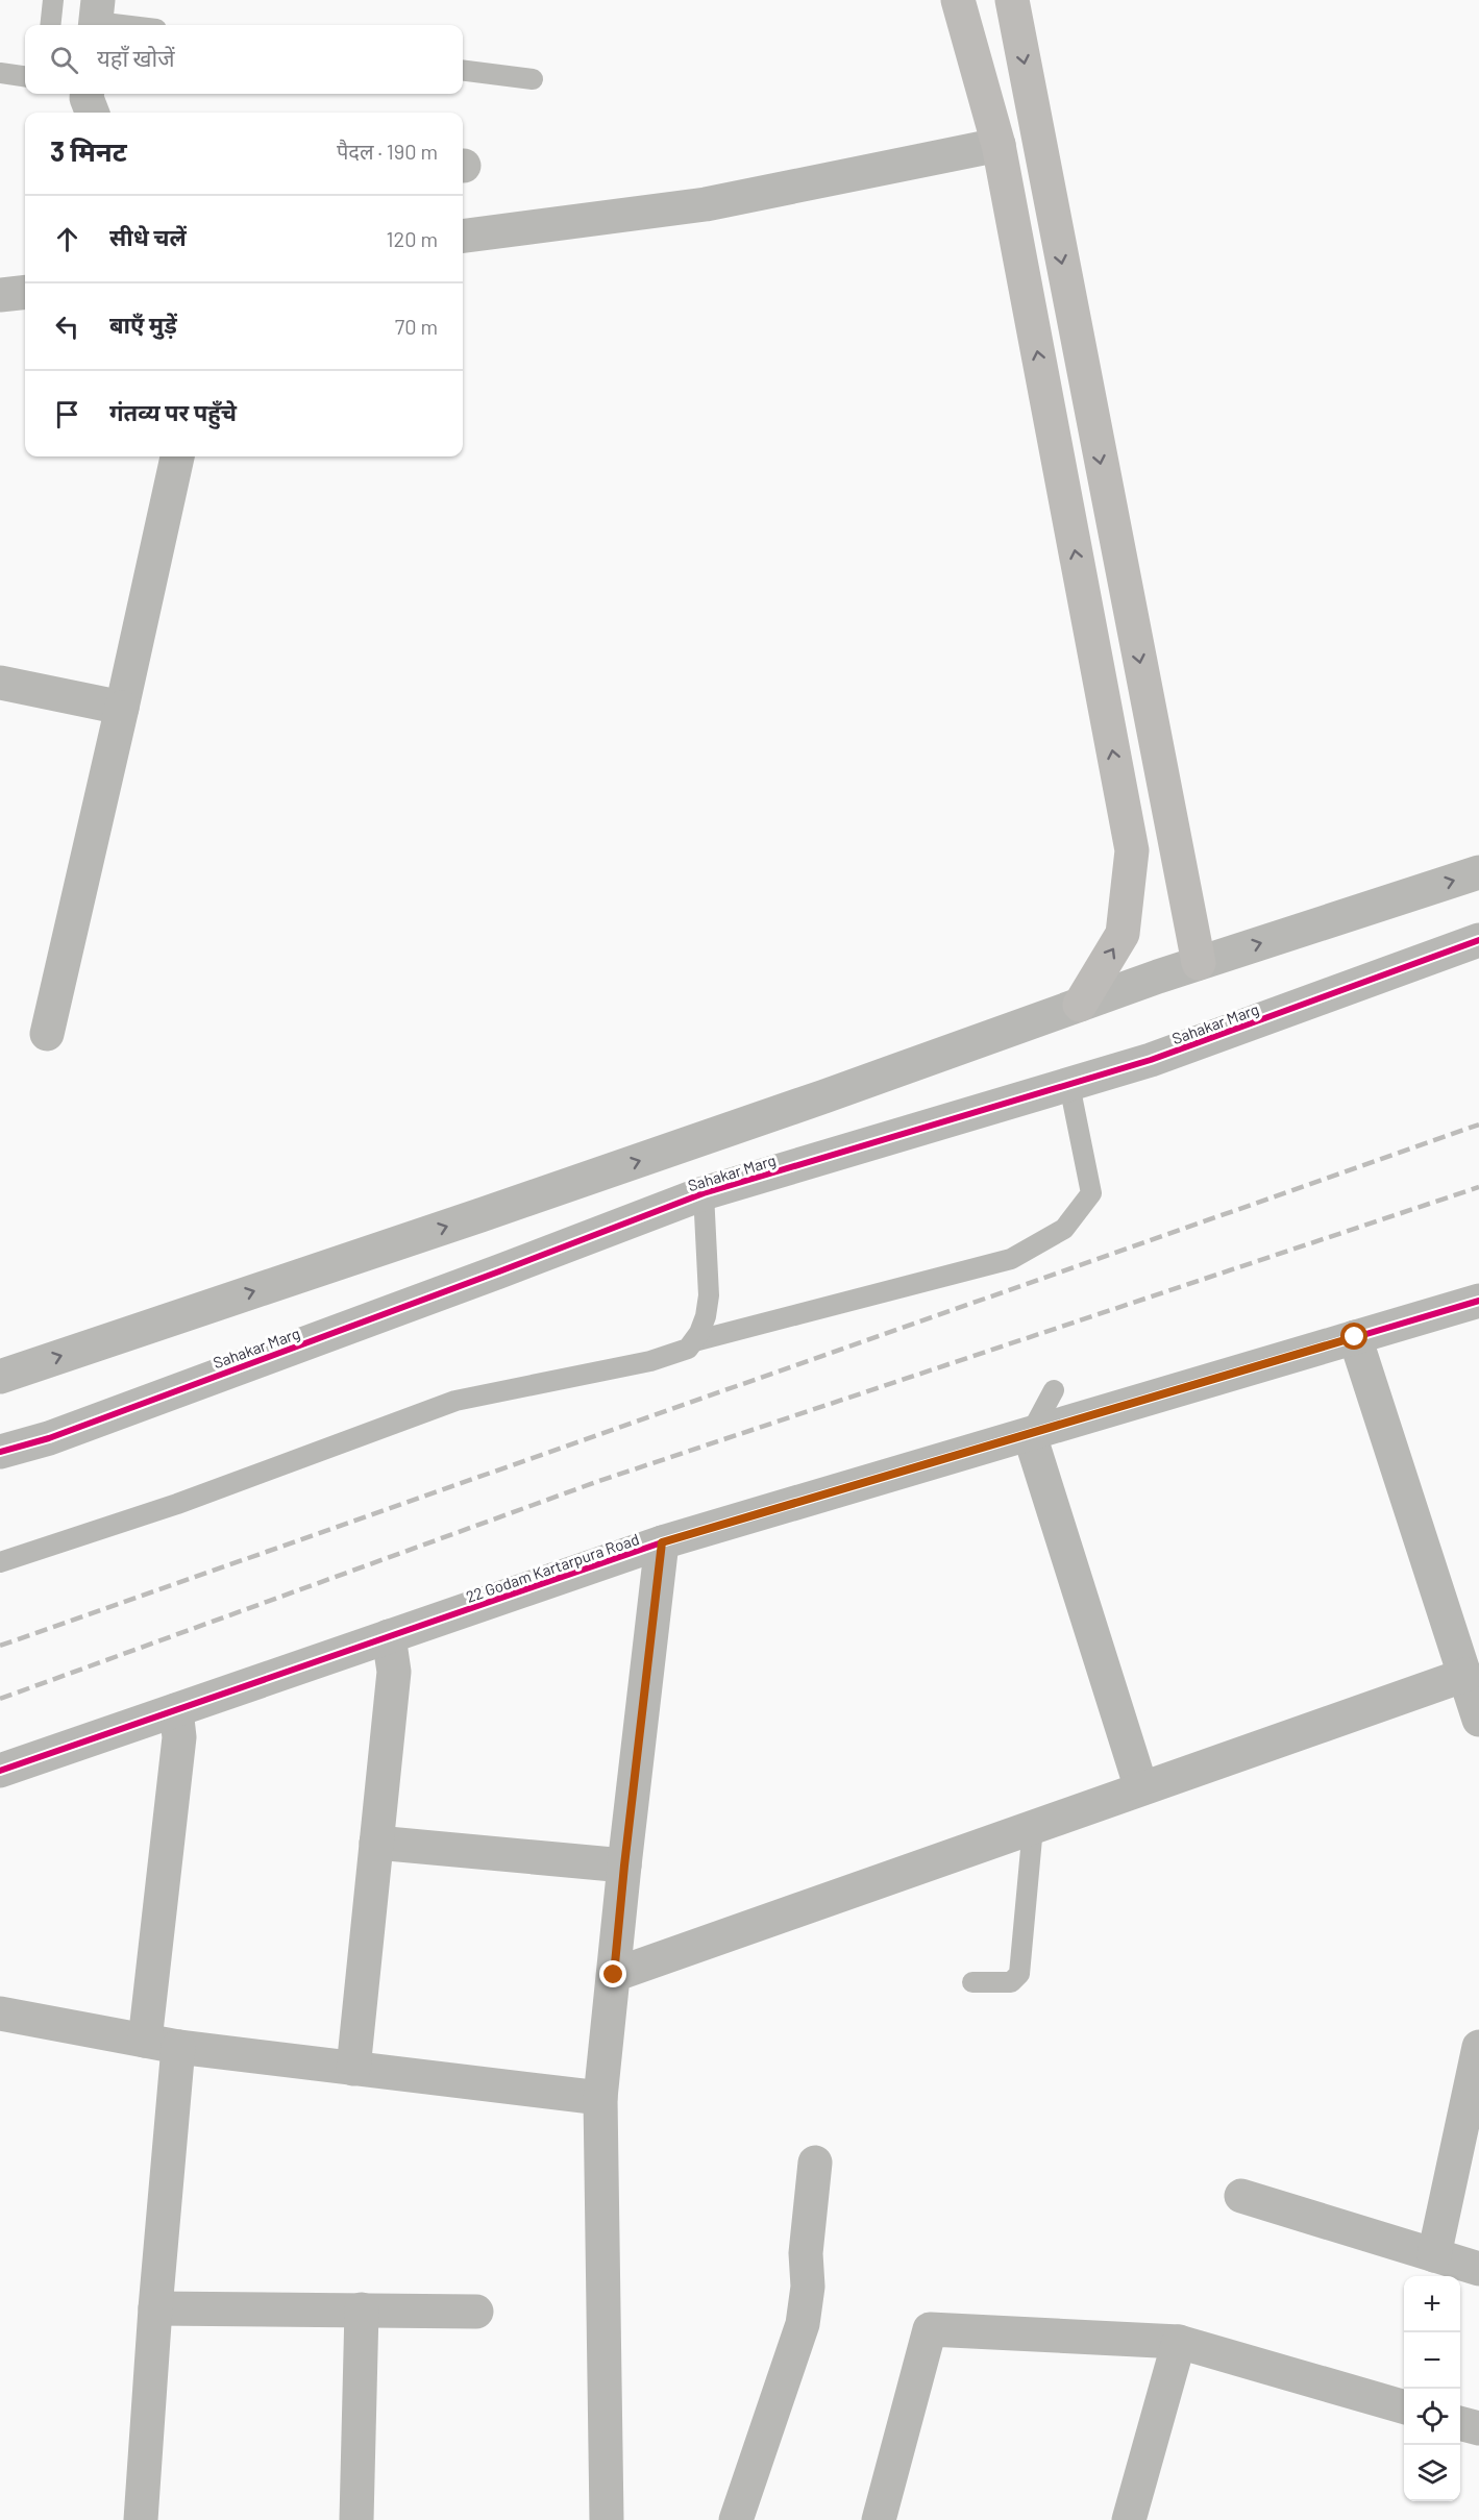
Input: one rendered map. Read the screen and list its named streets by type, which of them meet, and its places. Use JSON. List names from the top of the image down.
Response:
{
  "streets": {
    "street": ["Sahakar Marg", "22 Godam Kartarpura Road"]
  },
  "page": {
    "search": "यहाँ खोजें",
    "heading": ["3 मिनट", "पैदल · 190 m"],
    "list": [
      ["सीधे चलें", "120 m"],
      ["बाएँ मुड़ें", "70 m"],
      "गंतव्य पर पहुँचे"
    ],
    "map_buttons": ["+", "−"]
  }
}
